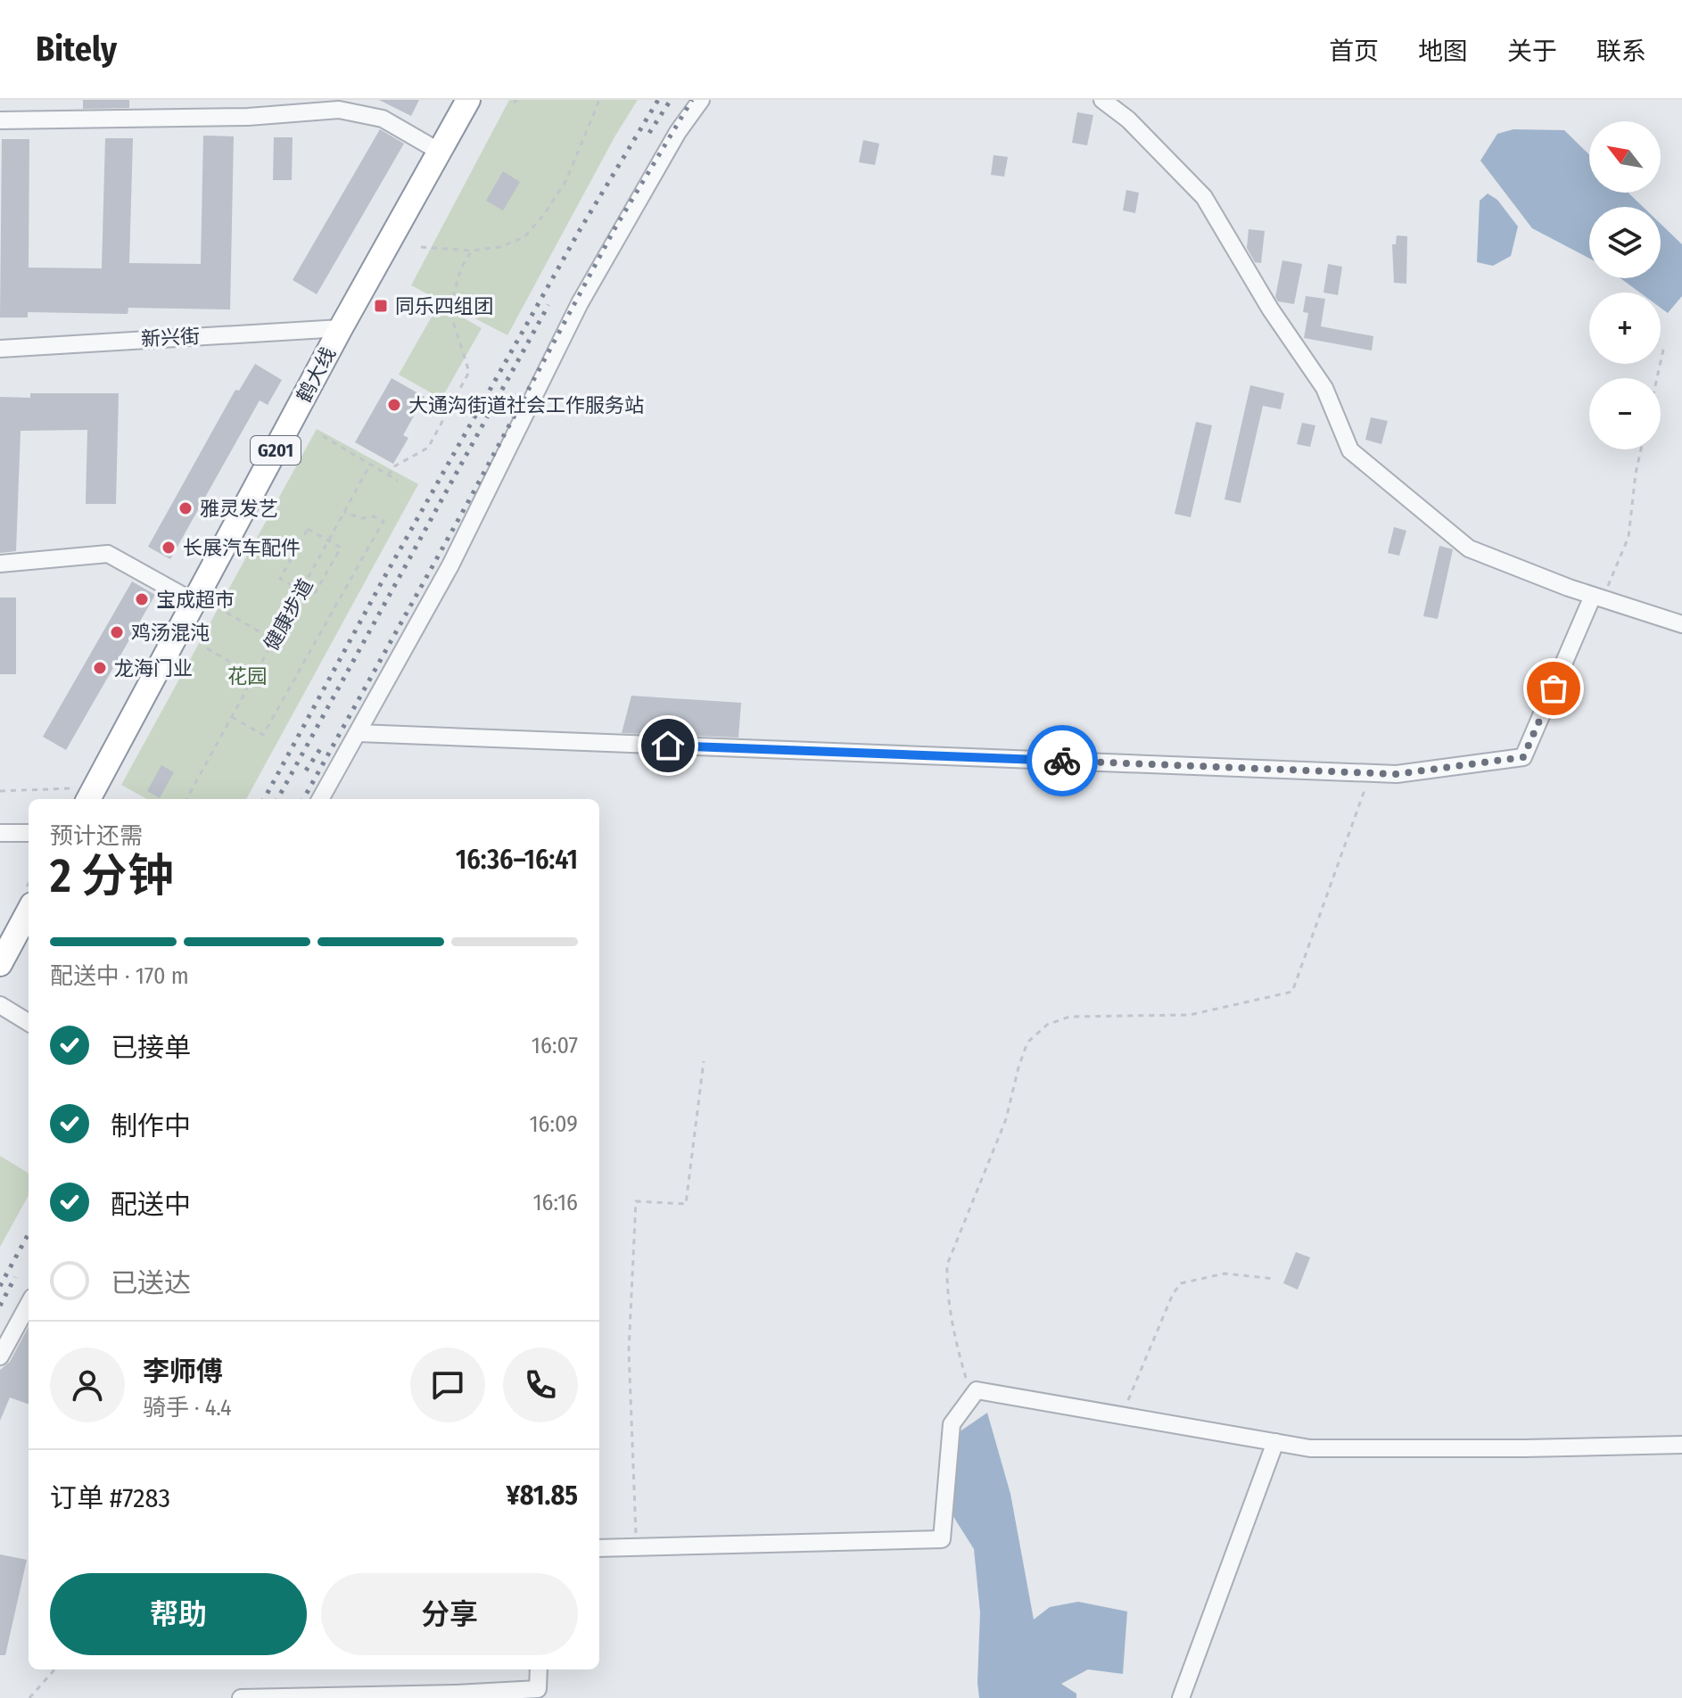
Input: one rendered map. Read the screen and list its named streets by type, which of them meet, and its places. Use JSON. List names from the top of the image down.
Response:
{
  "streets": {
    "highway": ["鹤大线", "G201"],
    "street": ["新兴街"],
    "path": ["健康步道"]
  },
  "crossings": [
    ["新兴街", "鹤大线"]
  ],
  "parks": ["花园"],
  "places": {
    "transit": ["同乐四组团"],
    "other": [
      "大通沟街道社会工作服务站",
      "雅灵发艺",
      "长展汽车配件",
      "宝成超市",
      "鸡汤混沌",
      "龙海门业"
    ]
  },
  "north": "top left",
  "page": {
    "header": "Bitely",
    "nav": [
      "首页",
      "地图",
      "关于",
      "联系"
    ],
    "map_buttons": ["+", "−"],
    "heading": ["2 分钟", "预计还需", "16:36–16:41"],
    "panel": [
      "李师傅",
      "骑手 · 4.4",
      "订单 #7283",
      "¥81.85"
    ],
    "bar": "配送中 · 170 m",
    "list": [
      ["已接单", "16:07"],
      ["制作中", "16:09"],
      ["配送中", "16:16"],
      "已送达"
    ],
    "buttons": ["帮助", "分享"]
  }
}
